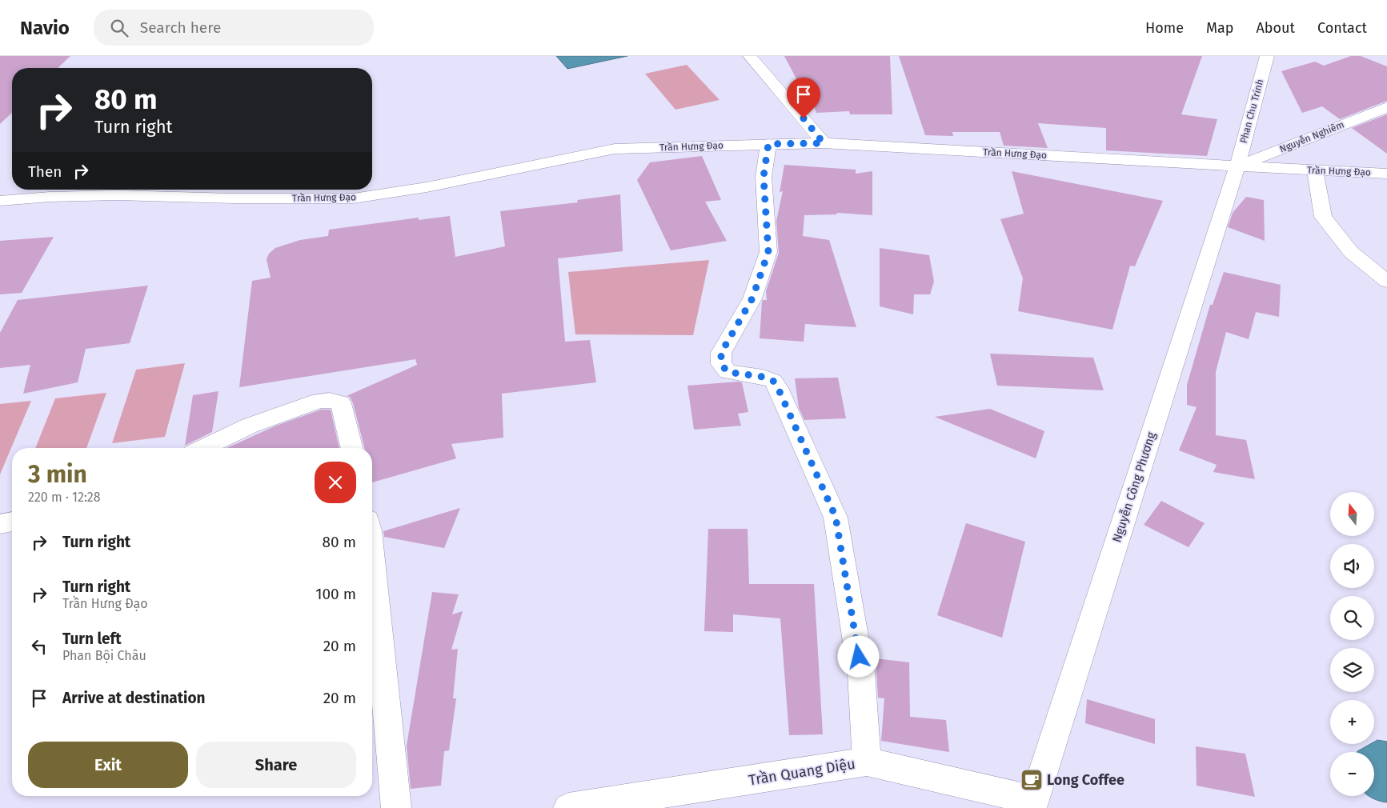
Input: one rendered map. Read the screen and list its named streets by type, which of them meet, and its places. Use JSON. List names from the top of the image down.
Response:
{
  "streets": {
    "street": [
      "Phan Chu Trinh",
      "Nguyễn Nghiêm",
      "Trần Hưng Đạo",
      "Nguyễn Công Phương",
      "Trần Quang Diệu"
    ]
  },
  "crossings": [
    ["Phan Chu Trinh", "Nguyễn Nghiêm"],
    ["Phan Chu Trinh", "Trần Hưng Đạo"],
    ["Phan Chu Trinh", "Nguyễn Công Phương"],
    ["Nguyễn Nghiêm", "Trần Hưng Đạo"],
    ["Nguyễn Nghiêm", "Nguyễn Công Phương"],
    ["Trần Hưng Đạo", "Nguyễn Công Phương"],
    ["Nguyễn Công Phương", "Trần Quang Diệu"]
  ],
  "places": {
    "cafe": ["Long Coffee"]
  },
  "north": "top",
  "page": {
    "header": "Navio",
    "search": "Search here",
    "nav": [
      "Home",
      "Map",
      "About",
      "Contact"
    ],
    "turn": ["80 m", "Turn right"],
    "then": "Then",
    "heading": ["3 min", "220 m · 12:28"],
    "map_buttons": ["+", "−"],
    "list": [
      {
        "name": "Turn right",
        "value": "80 m"
      },
      {
        "name": "Turn right",
        "note": "Trần Hưng Đạo",
        "value": "100 m"
      },
      {
        "name": "Turn left",
        "note": "Phan Bội Châu",
        "value": "20 m"
      },
      {
        "name": "Arrive at destination",
        "value": "20 m"
      }
    ],
    "buttons": ["Exit", "Share"]
  }
}
